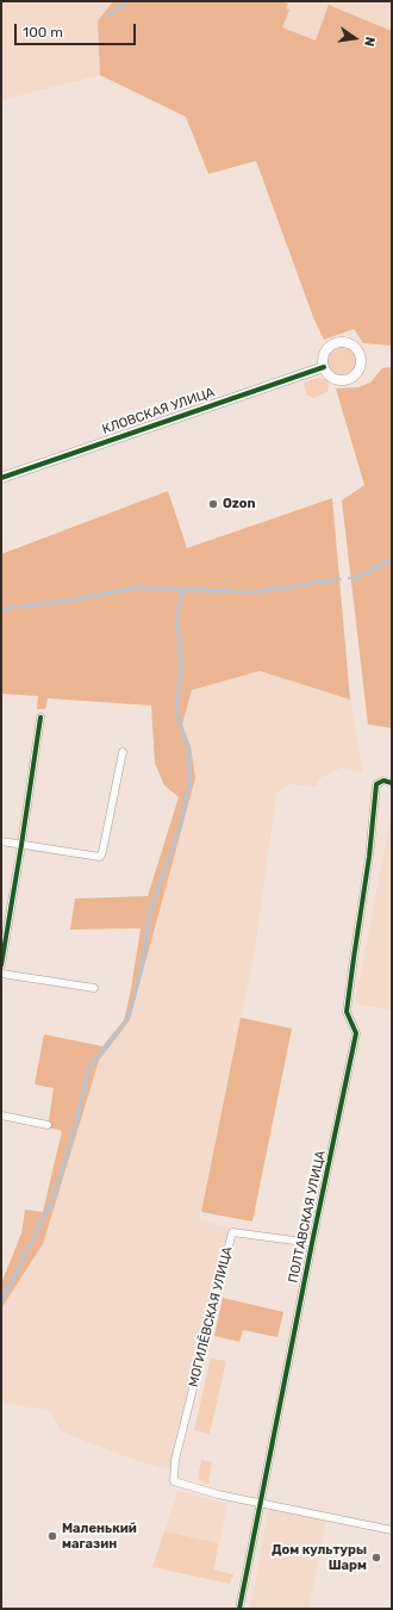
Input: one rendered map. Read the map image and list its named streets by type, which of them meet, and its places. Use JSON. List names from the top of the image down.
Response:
{
  "streets": {
    "street": ["КЛОВСКАЯ УЛИЦА", "ПОЛТАВСКАЯ УЛИЦА", "МОГИЛЁВСКАЯ УЛИЦА"]
  },
  "crossings": [
    ["ПОЛТАВСКАЯ УЛИЦА", "МОГИЛЁВСКАЯ УЛИЦА"]
  ],
  "places": ["Ozon", "Маленький магазин", "Дом культуры Шарм"],
  "scale_bar": "100 m",
  "north": "right"
}
